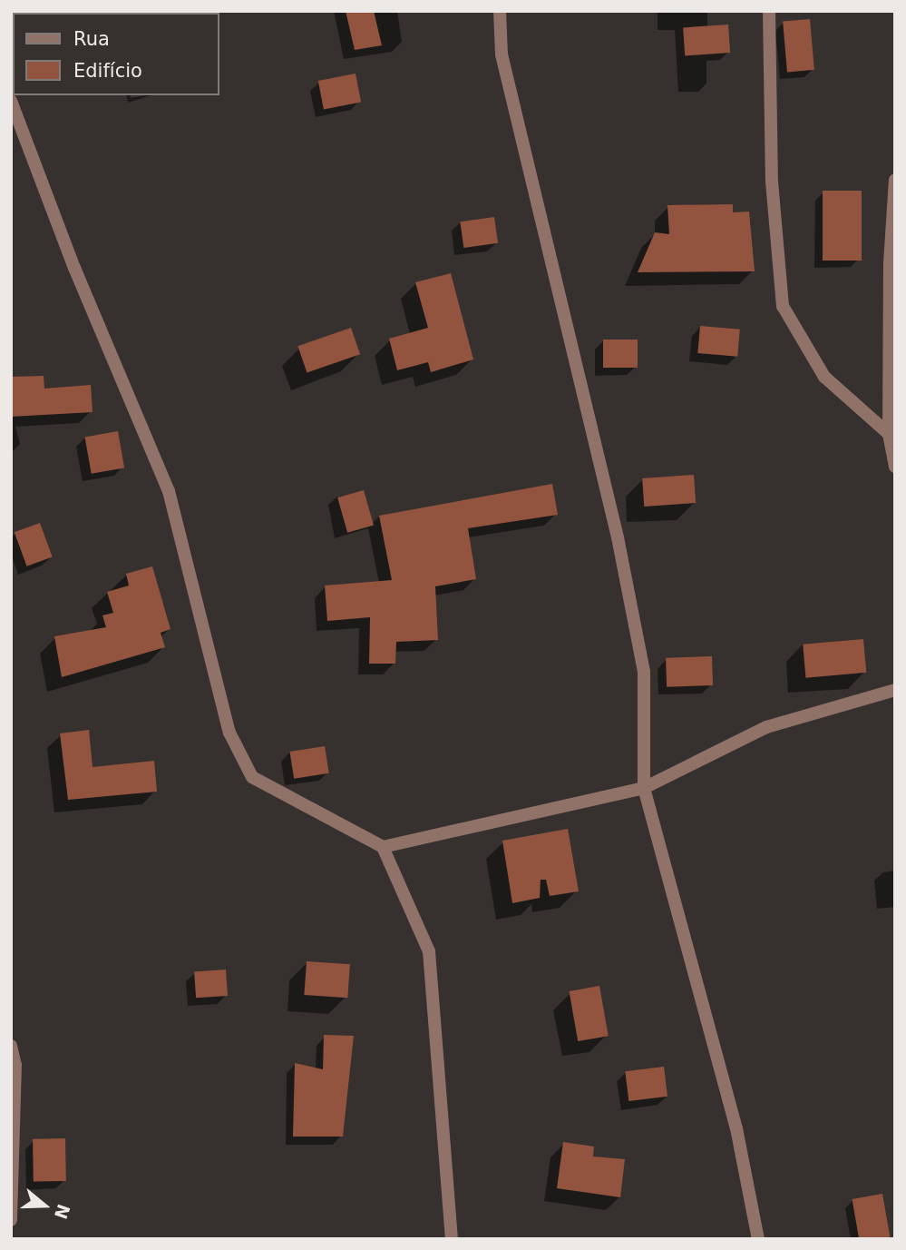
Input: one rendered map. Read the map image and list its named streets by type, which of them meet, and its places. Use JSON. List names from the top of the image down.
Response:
{
  "legend": ["Rua", "Edifício"],
  "north": "right"
}
